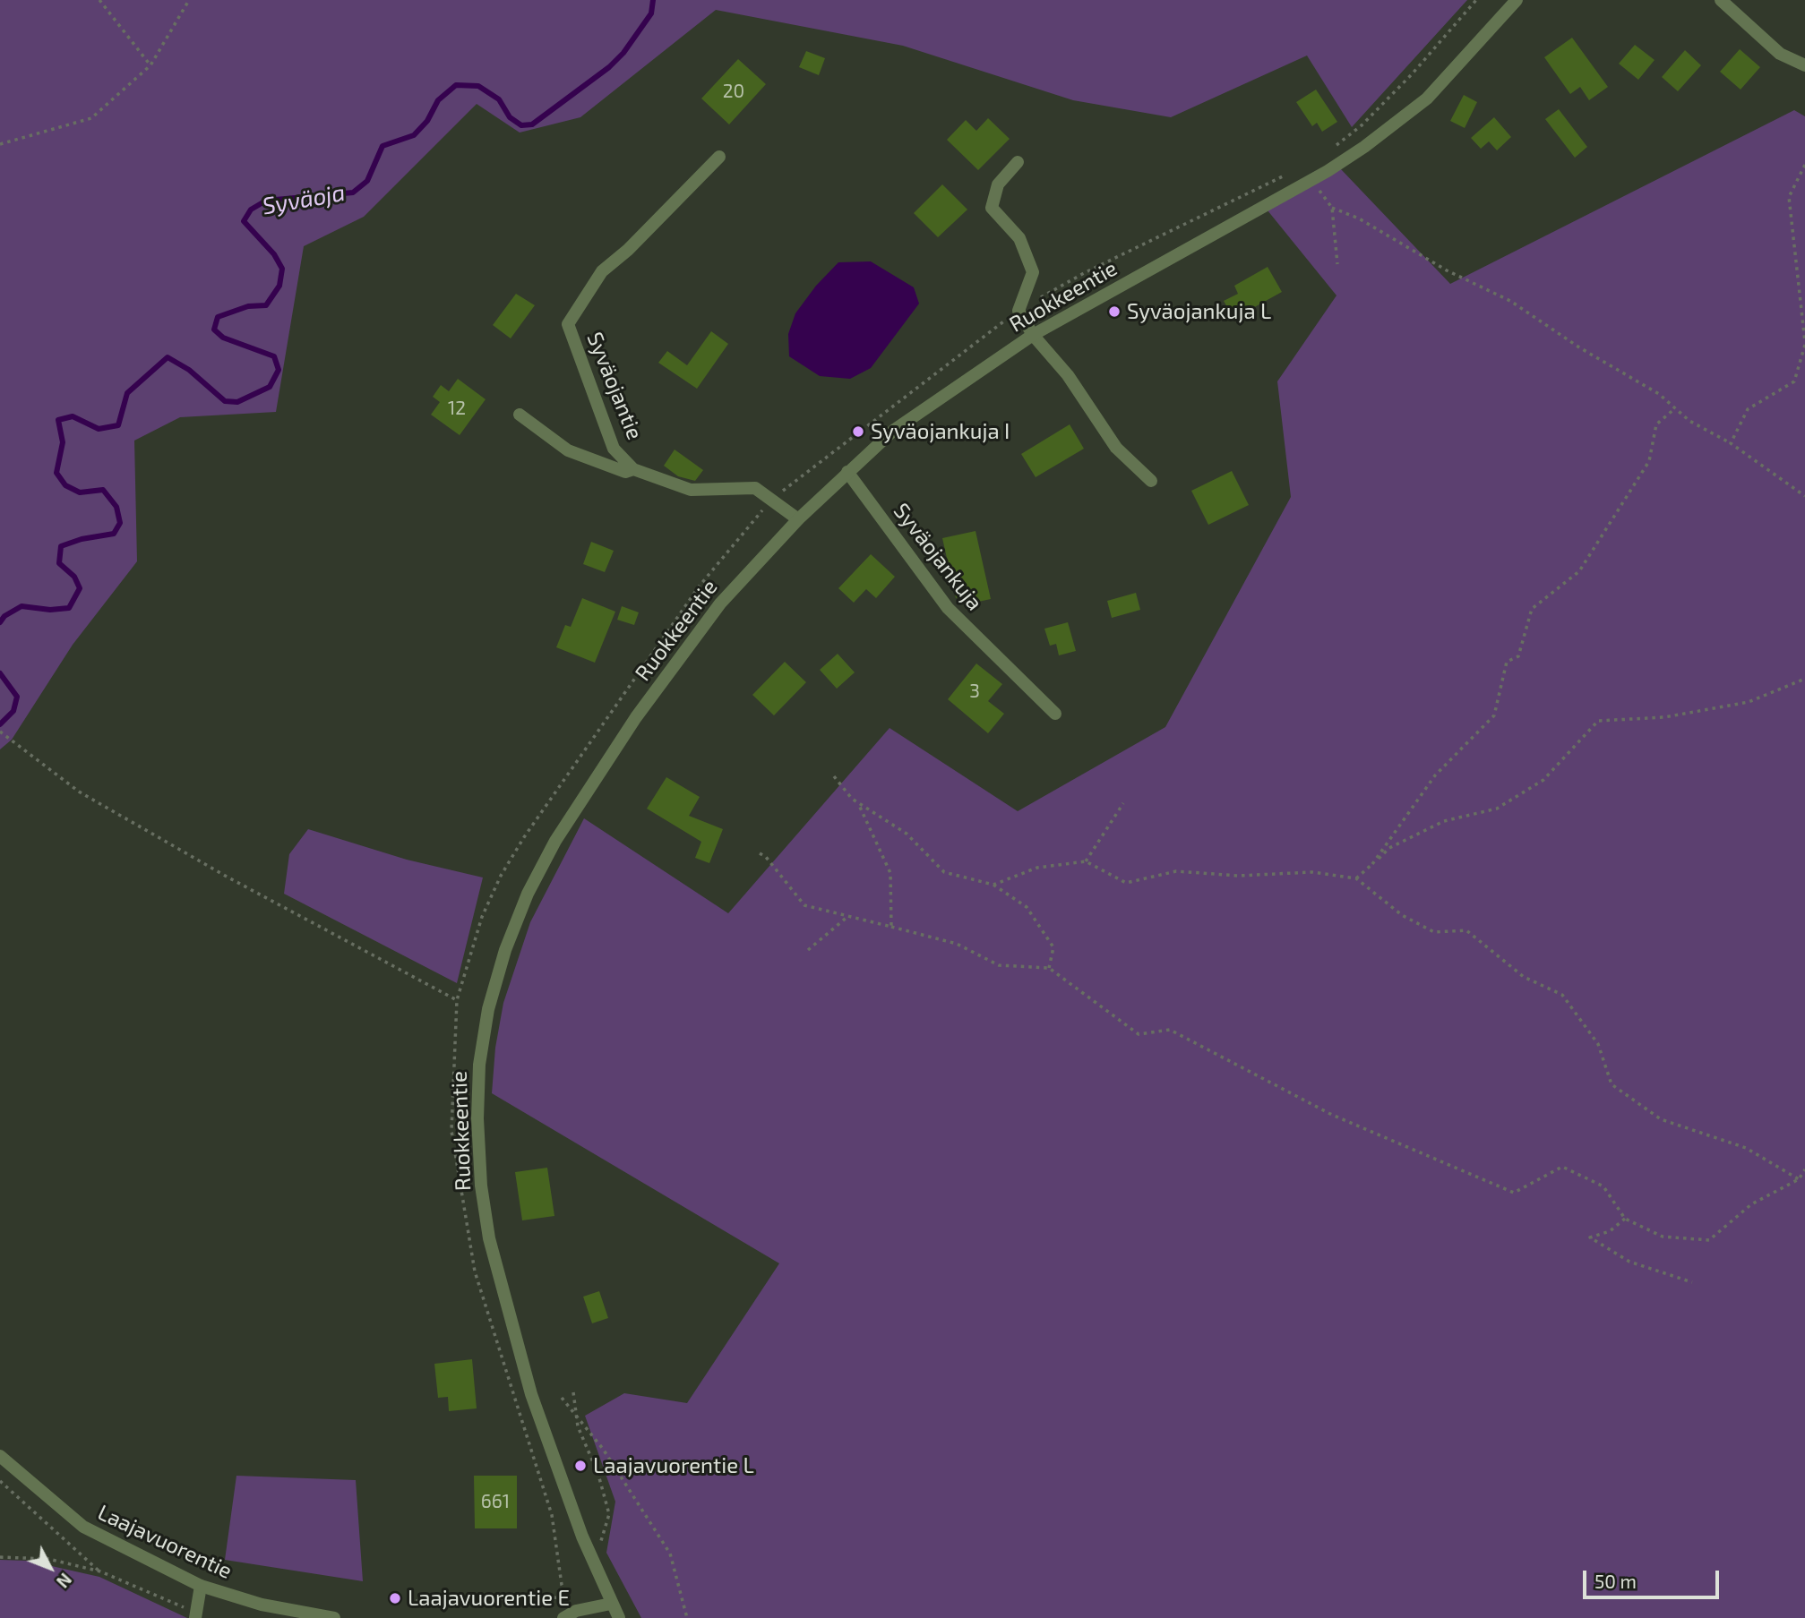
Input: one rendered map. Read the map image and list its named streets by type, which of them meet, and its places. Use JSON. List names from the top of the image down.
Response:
{
  "streets": {
    "street": [
      "Ruokkeentie",
      "Syväojantie",
      "Syväojankuja",
      "Laajavuorentie"
    ]
  },
  "crossings": [
    ["Ruokkeentie", "Syväojantie"],
    ["Ruokkeentie", "Syväojankuja"]
  ],
  "water": ["Syväoja"],
  "places": [
    "Syväojankuja L",
    "Syväojankuja I",
    "Laajavuorentie L",
    "Laajavuorentie E"
  ],
  "house_numbers": [
    "20",
    "12",
    "3",
    "661"
  ],
  "scale_bar": "50 m",
  "north": "bottom right"
}
